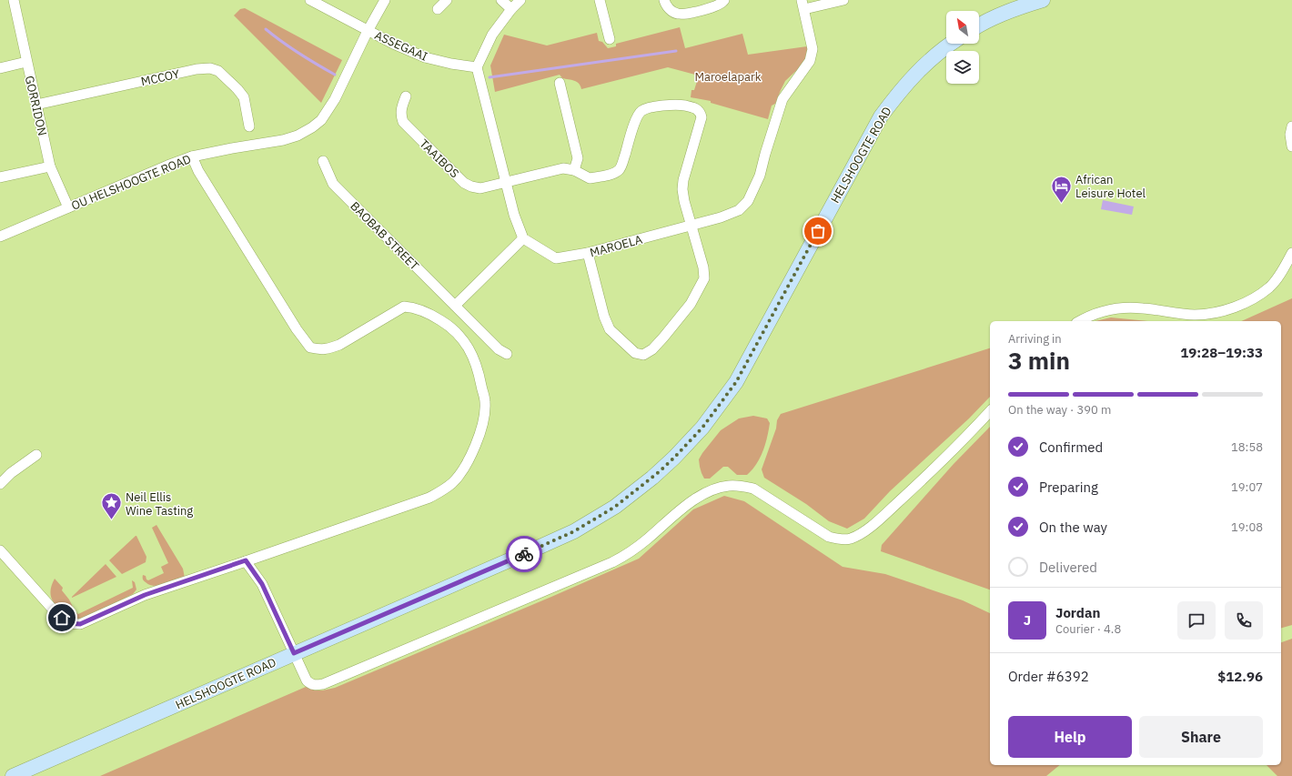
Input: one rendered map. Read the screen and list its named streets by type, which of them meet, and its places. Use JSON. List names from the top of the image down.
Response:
{
  "streets": {
    "main road": ["HELSHOOGTE ROAD"],
    "street": [
      "ASSEGAAI",
      "MCCOY",
      "GORRIDON",
      "TAAIBOS",
      "OU HELSHOOGTE ROAD",
      "BAOBAB STREET",
      "MAROELA"
    ]
  },
  "crossings": [
    ["ASSEGAAI", "OU HELSHOOGTE ROAD"],
    ["MCCOY", "GORRIDON"],
    ["GORRIDON", "OU HELSHOOGTE ROAD"]
  ],
  "parks": ["Maroelapark"],
  "places": {
    "hotel": ["African Leisure Hotel"],
    "place": ["Neil Ellis Wine Tasting"]
  },
  "north": "top left",
  "page": {
    "heading": ["3 min", "Arriving in", "19:28–19:33"],
    "panel": [
      "Jordan",
      "Courier · 4.8",
      "Order #6392",
      "$12.96"
    ],
    "bar": "On the way · 390 m",
    "list": [
      ["Confirmed", "18:58"],
      ["Preparing", "19:07"],
      ["On the way", "19:08"],
      "Delivered"
    ],
    "round": "J",
    "buttons": ["Help", "Share"]
  }
}
